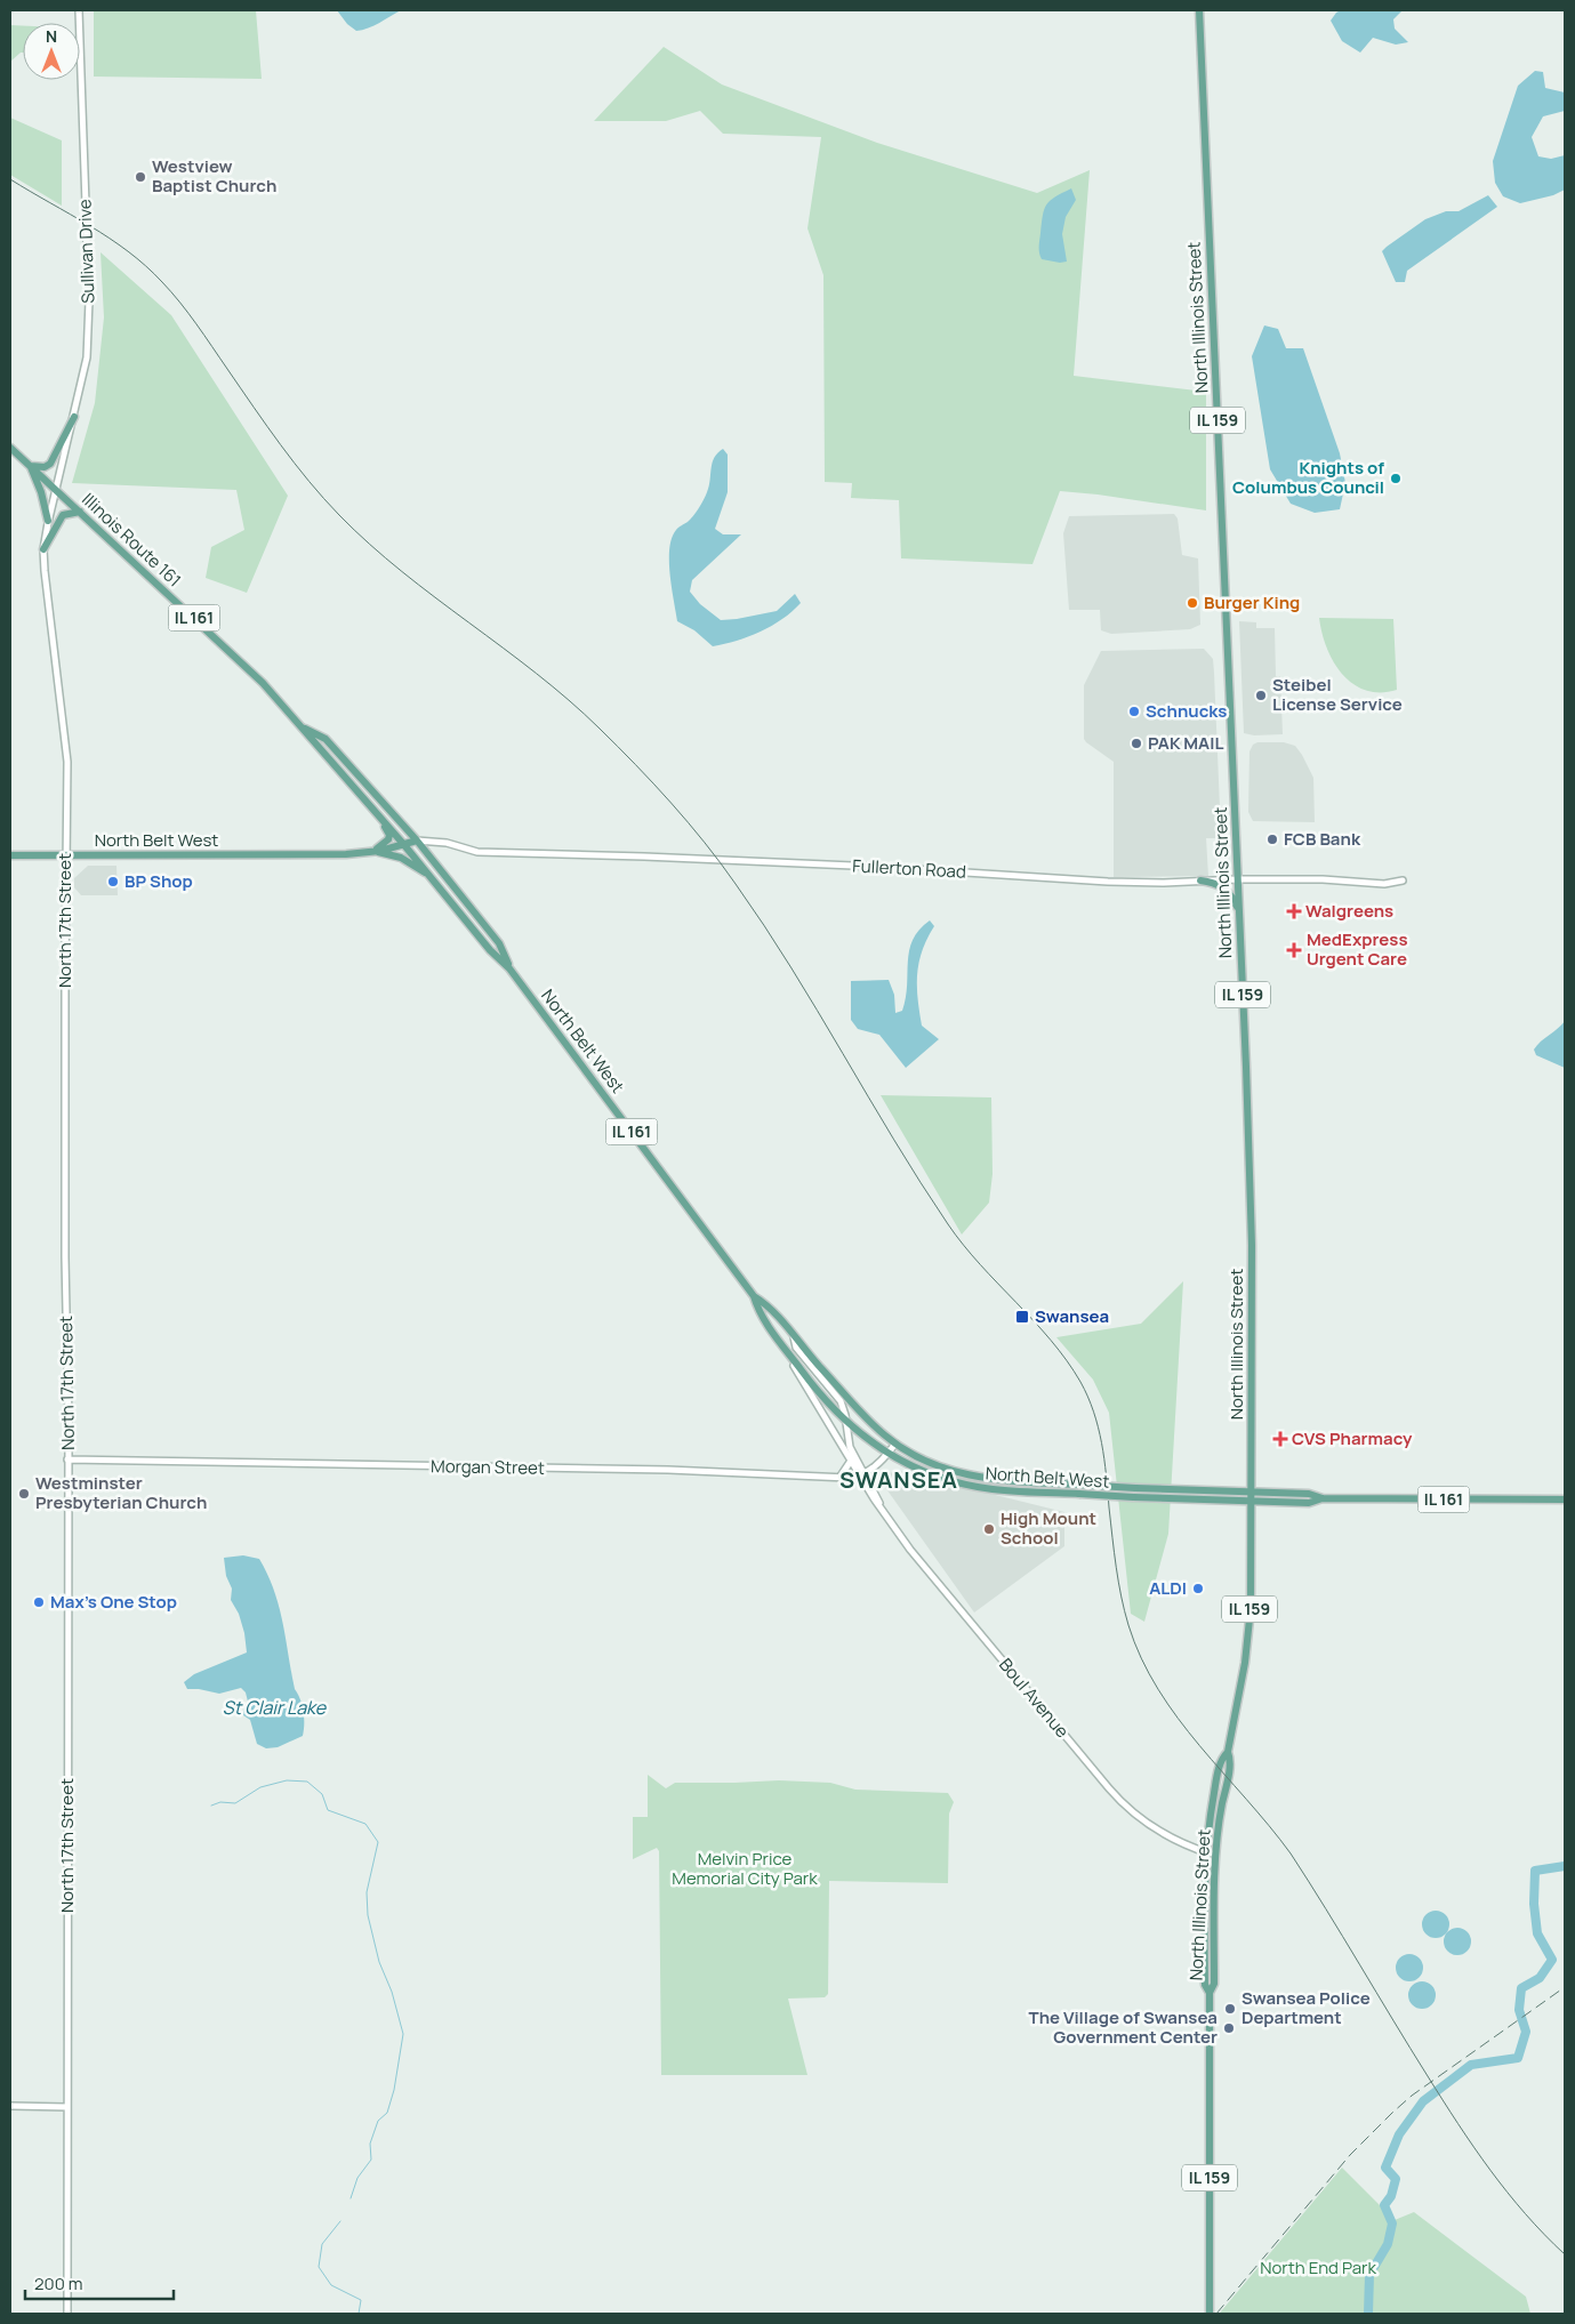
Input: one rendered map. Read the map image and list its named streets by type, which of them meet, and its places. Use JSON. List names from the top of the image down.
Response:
{
  "streets": {
    "main road": [
      "North Illinois Street",
      "IL 159",
      "Illinois Route 161",
      "IL 161",
      "North Belt West"
    ],
    "street": [
      "Sullivan Drive",
      "Fullerton Road",
      "North 17th Street",
      "Morgan Street",
      "Boul Avenue"
    ]
  },
  "crossings": [
    ["Sullivan Drive", "Illinois Route 161"],
    ["Sullivan Drive", "North 17th Street"],
    ["North Illinois Street", "IL 161"],
    ["North Illinois Street", "North Belt West"],
    ["North Illinois Street", "Fullerton Road"],
    ["North Illinois Street", "Boul Avenue"],
    ["Illinois Route 161", "North Belt West"],
    ["Illinois Route 161", "Fullerton Road"],
    ["Illinois Route 161", "North 17th Street"],
    ["IL 161", "North Belt West"],
    ["North Belt West", "Fullerton Road"],
    ["North Belt West", "North 17th Street"],
    ["North Belt West", "Boul Avenue"],
    ["North 17th Street", "Morgan Street"],
    ["Morgan Street", "Boul Avenue"]
  ],
  "districts": ["SWANSEA"],
  "water": ["St Clair Lake"],
  "parks": ["Melvin Price Memorial City Park", "North End Park"],
  "places": {
    "other": [
      "Westview Baptist Church",
      "Knights of Columbus Council",
      "Burger King",
      "Steibel License Service",
      "Schnucks",
      "PAK MAIL",
      "FCB Bank",
      "BP Shop",
      "Westminster Presbyterian Church",
      "High Mount School",
      "ALDI",
      "Max's One Stop",
      "Swansea Police Department",
      "The Village of Swansea Government Center"
    ],
    "health": ["Walgreens", "MedExpress Urgent Care", "CVS Pharmacy"],
    "transit": ["Swansea"]
  },
  "scale_bar": "200 m",
  "north": "top"
}
